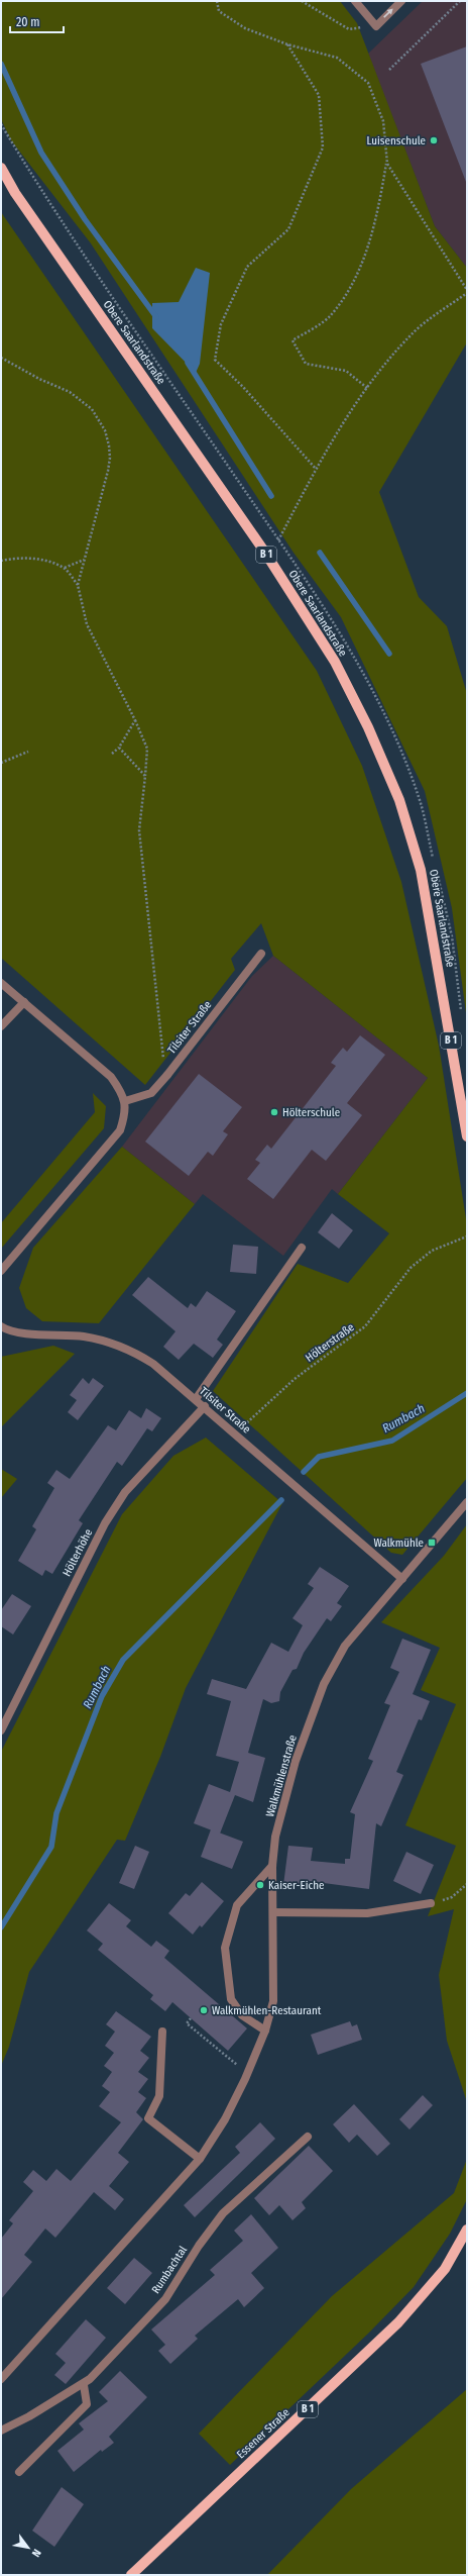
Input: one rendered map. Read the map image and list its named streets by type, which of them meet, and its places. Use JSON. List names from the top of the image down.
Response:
{
  "streets": {
    "main road": ["Obere Saarlandstraße", "B 1", "Essener Straße"],
    "street": [
      "Tilsiter Straße",
      "Hölterhöhe",
      "Walkmühlenstraße",
      "Rumbachtal"
    ],
    "path": ["Hölterstraße"]
  },
  "crossings": [
    ["Tilsiter Straße", "Hölterstraße"],
    ["Tilsiter Straße", "Hölterhöhe"],
    ["Tilsiter Straße", "Walkmühlenstraße"]
  ],
  "water": ["Rumbach"],
  "places": {
    "other": [
      "Luisenschule",
      "Hölterschule",
      "Kaiser-Eiche",
      "Walkmühlen-Restaurant"
    ],
    "transit": ["Walkmühle"]
  },
  "scale_bar": "20 m",
  "north": "bottom right"
}
